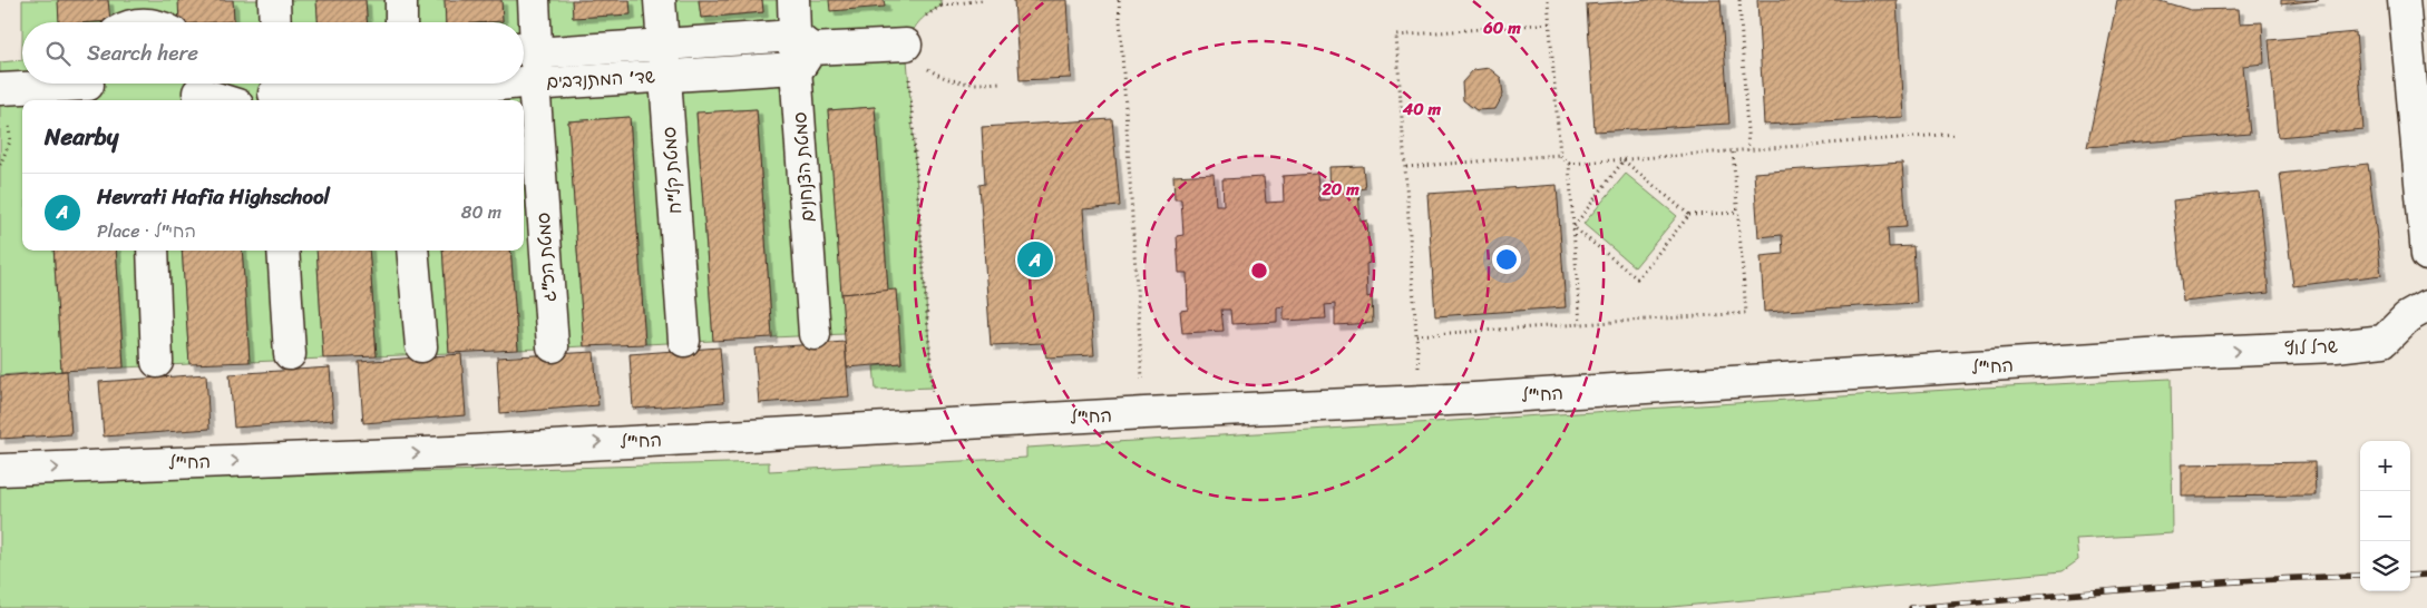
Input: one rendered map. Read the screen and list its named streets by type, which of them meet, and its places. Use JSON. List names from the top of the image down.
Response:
{
  "streets": {
    "street": [
      "שד' המתנדבים",
      "סמטת הצנחנים",
      "סמטת קל\"ח",
      "סמטת הכ\"ג",
      "שרל לוץ",
      "החי\"ל"
    ]
  },
  "crossings": [
    ["שד' המתנדבים", "סמטת הצנחנים"],
    ["שד' המתנדבים", "סמטת קל\"ח"],
    ["שד' המתנדבים", "סמטת הכ\"ג"],
    ["שרל לוץ", "החי\"ל"]
  ],
  "one_way": ["שרל לוץ", "החי\"ל"],
  "page": {
    "search": "Search here",
    "heading": "Nearby",
    "list": [
      {
        "mark": "A",
        "name": "Hevrati Hafia Highschool",
        "note": "Place · החי\"ל",
        "value": "80 m"
      }
    ],
    "pins": "A",
    "map_buttons": ["+", "−"]
  },
  "rings": ["60 m", "40 m", "20 m"]
}
